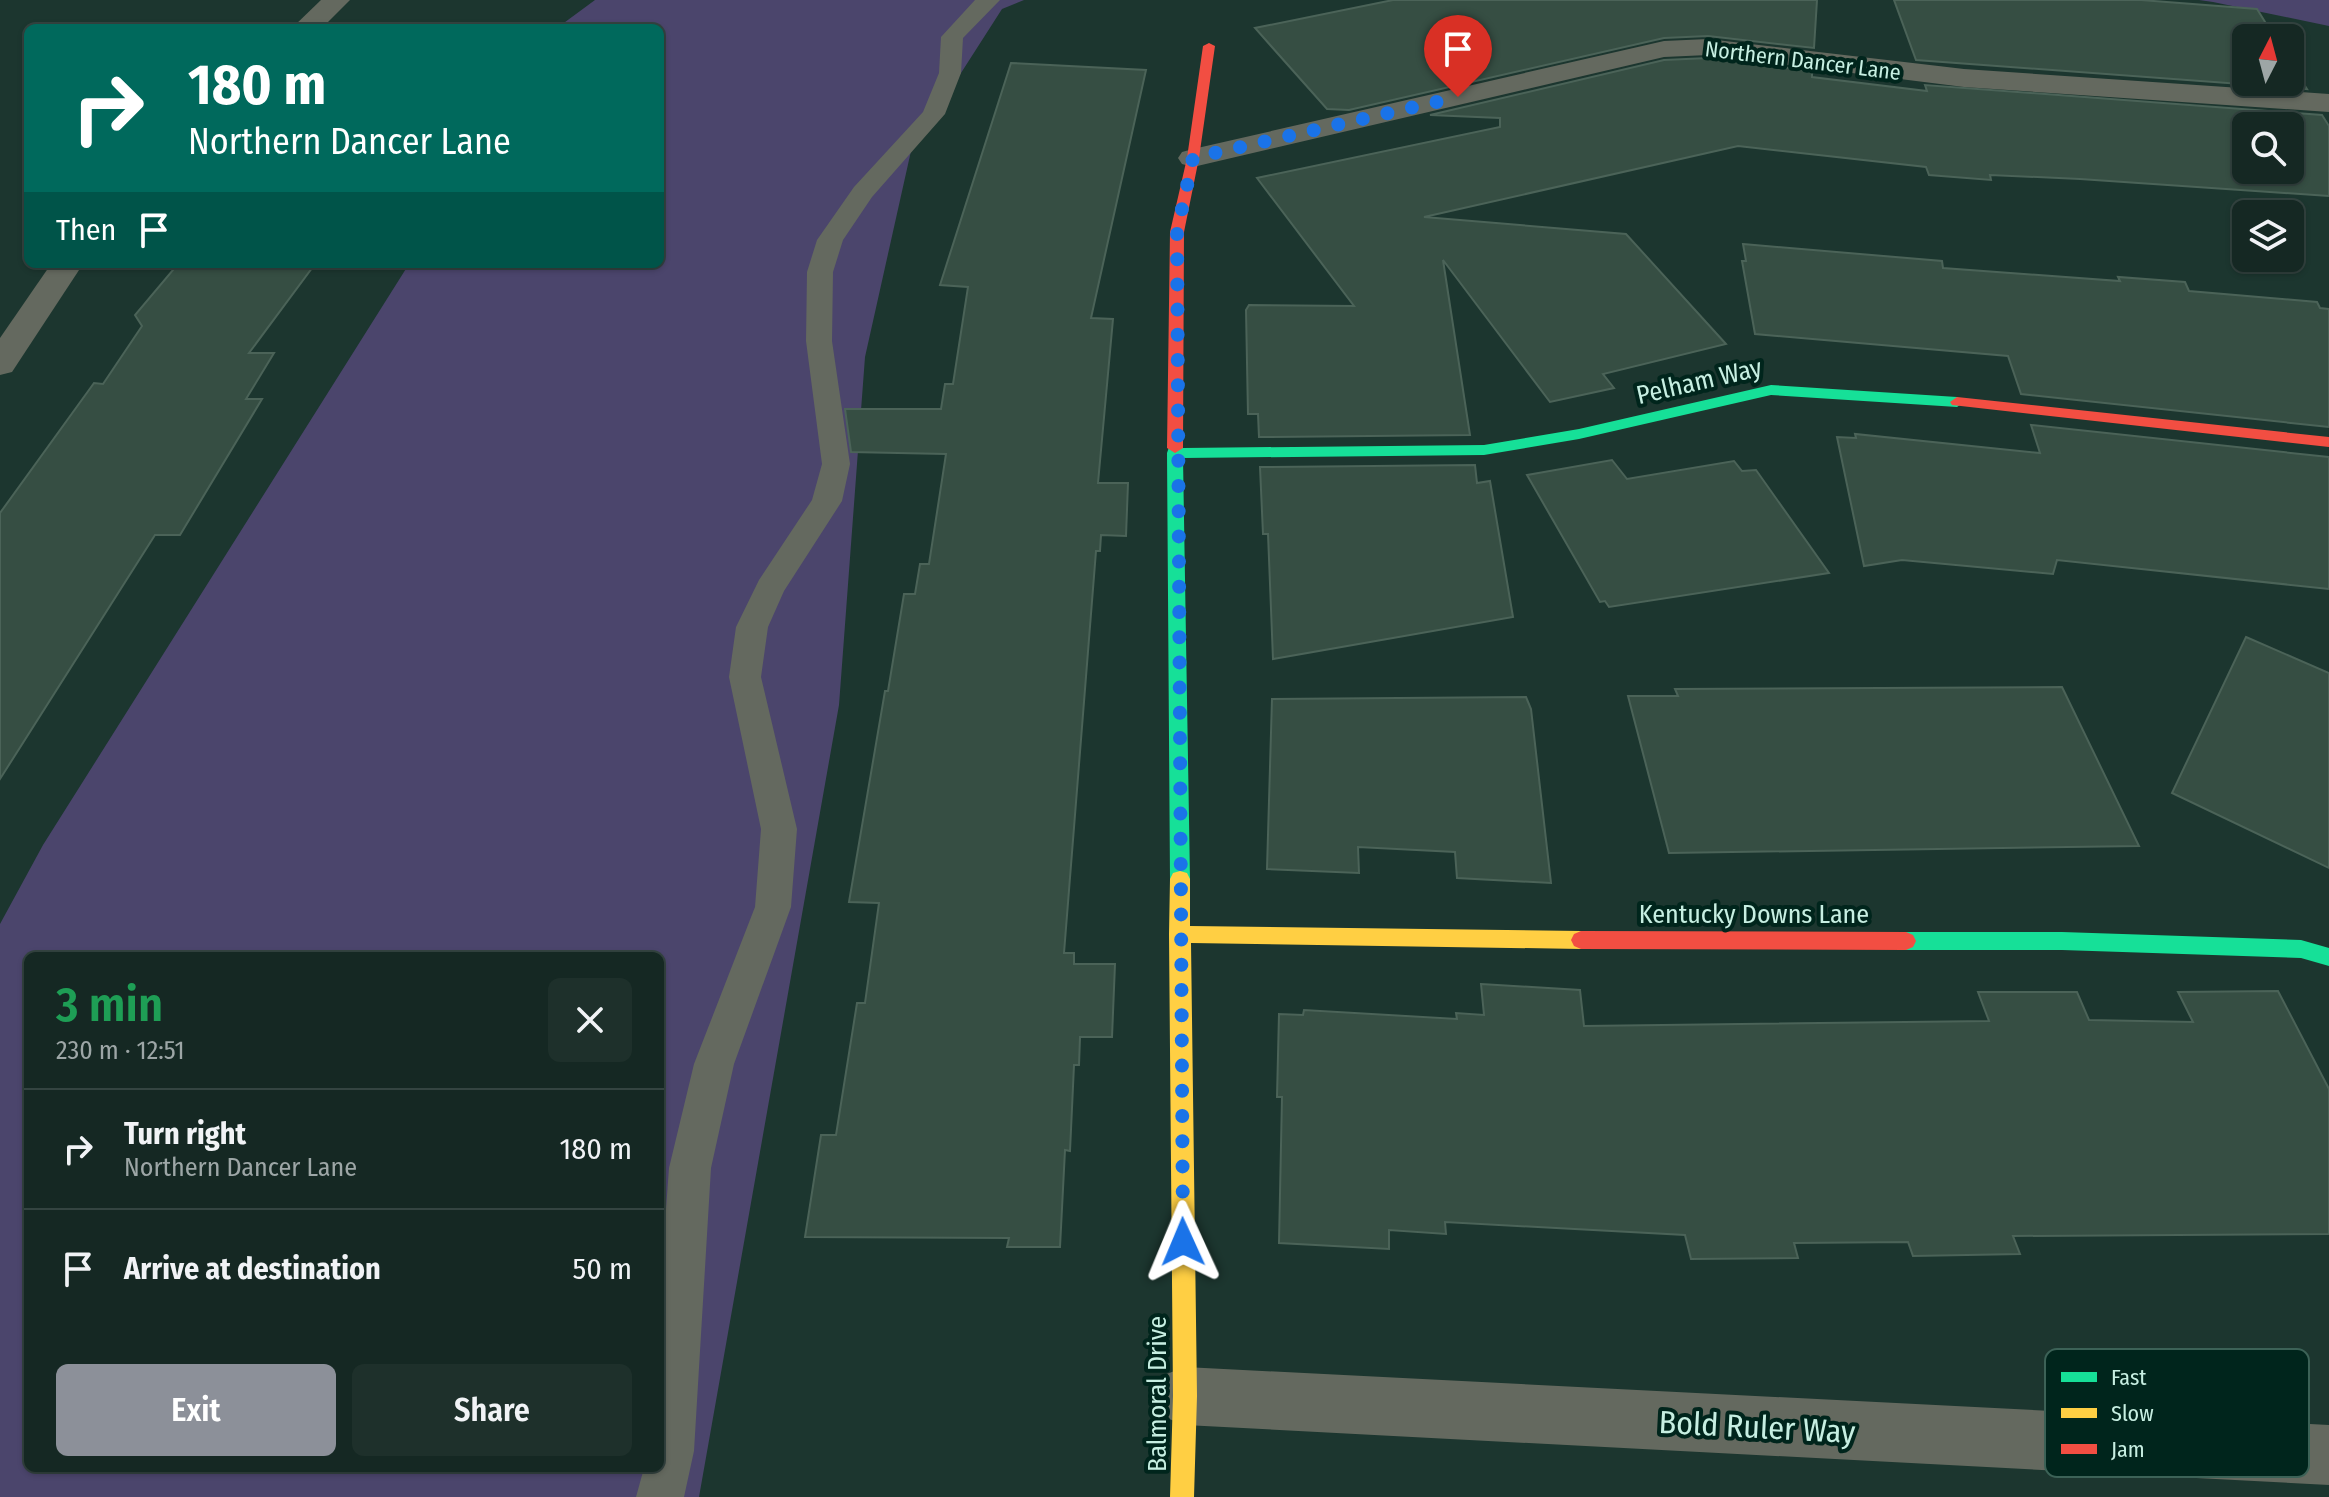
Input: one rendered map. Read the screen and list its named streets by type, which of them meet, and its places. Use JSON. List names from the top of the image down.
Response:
{
  "streets": {
    "street": [
      "Northern Dancer Lane",
      "Pelham Way",
      "Kentucky Downs Lane",
      "Balmoral Drive",
      "Bold Ruler Way"
    ]
  },
  "crossings": [
    ["Northern Dancer Lane", "Balmoral Drive"],
    ["Pelham Way", "Balmoral Drive"],
    ["Kentucky Downs Lane", "Balmoral Drive"],
    ["Balmoral Drive", "Bold Ruler Way"]
  ],
  "legend": ["Fast", "Slow", "Jam"],
  "north": "top",
  "page": {
    "turn": ["180 m", "Northern Dancer Lane"],
    "then": "Then",
    "heading": ["3 min", "230 m · 12:51"],
    "list": [
      {
        "name": "Turn right",
        "note": "Northern Dancer Lane",
        "value": "180 m"
      },
      {
        "name": "Arrive at destination",
        "value": "50 m"
      }
    ],
    "buttons": ["Exit", "Share"]
  }
}
